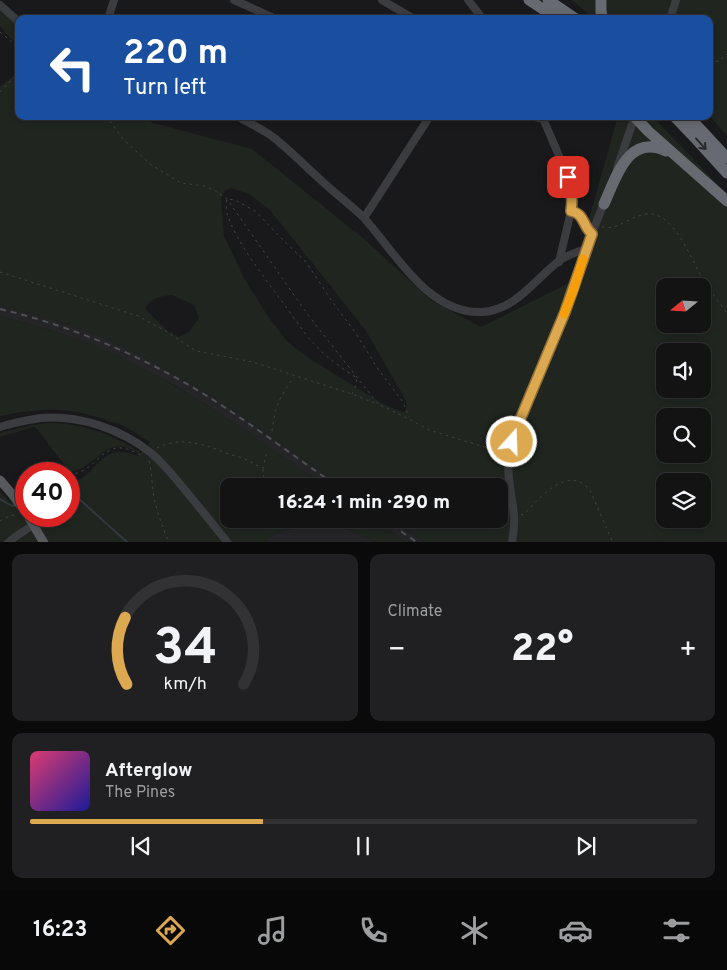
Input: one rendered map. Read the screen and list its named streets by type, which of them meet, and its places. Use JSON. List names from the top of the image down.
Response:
{
  "north": "left",
  "page": {
    "turn": ["220 m", "Turn left"],
    "limit": "40",
    "trip": "16:24 · 1 min · 290 m",
    "tile": "Climate",
    "heat": ["−", "22°", "+"],
    "song": ["Afterglow", "The Pines"],
    "tabs": "16:23",
    "gauge": ["34", "km/h"]
  }
}
